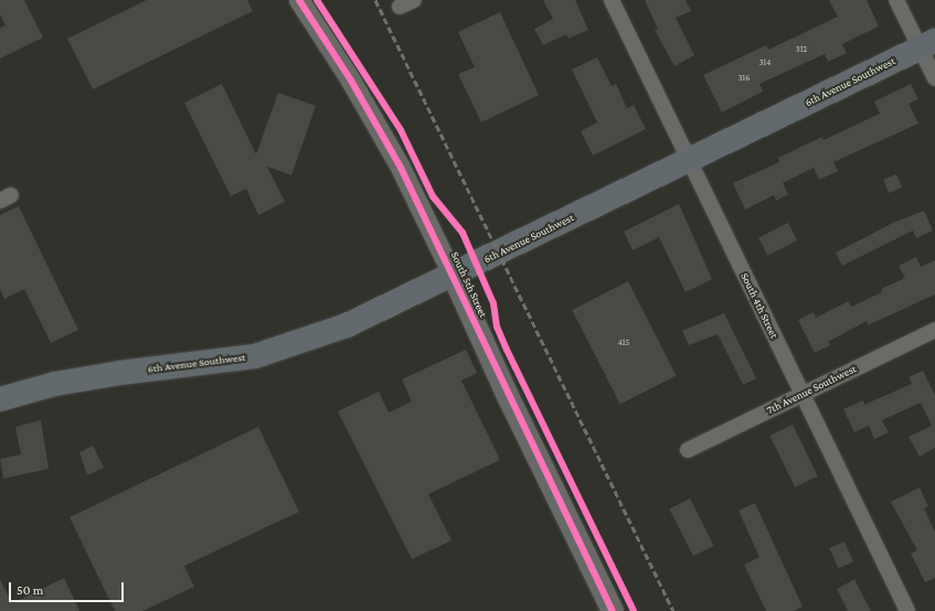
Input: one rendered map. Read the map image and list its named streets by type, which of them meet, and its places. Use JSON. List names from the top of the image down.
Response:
{
  "streets": {
    "highway": ["6th Avenue Southwest"],
    "main road": ["South 5th Street"],
    "street": ["South 4th Street", "7th Avenue Southwest"]
  },
  "crossings": [
    ["6th Avenue Southwest", "South 5th Street"],
    ["6th Avenue Southwest", "South 4th Street"],
    ["South 4th Street", "7th Avenue Southwest"]
  ],
  "house_numbers": [
    "312",
    "314",
    "316",
    "415"
  ],
  "scale_bar": "50 m"
}
